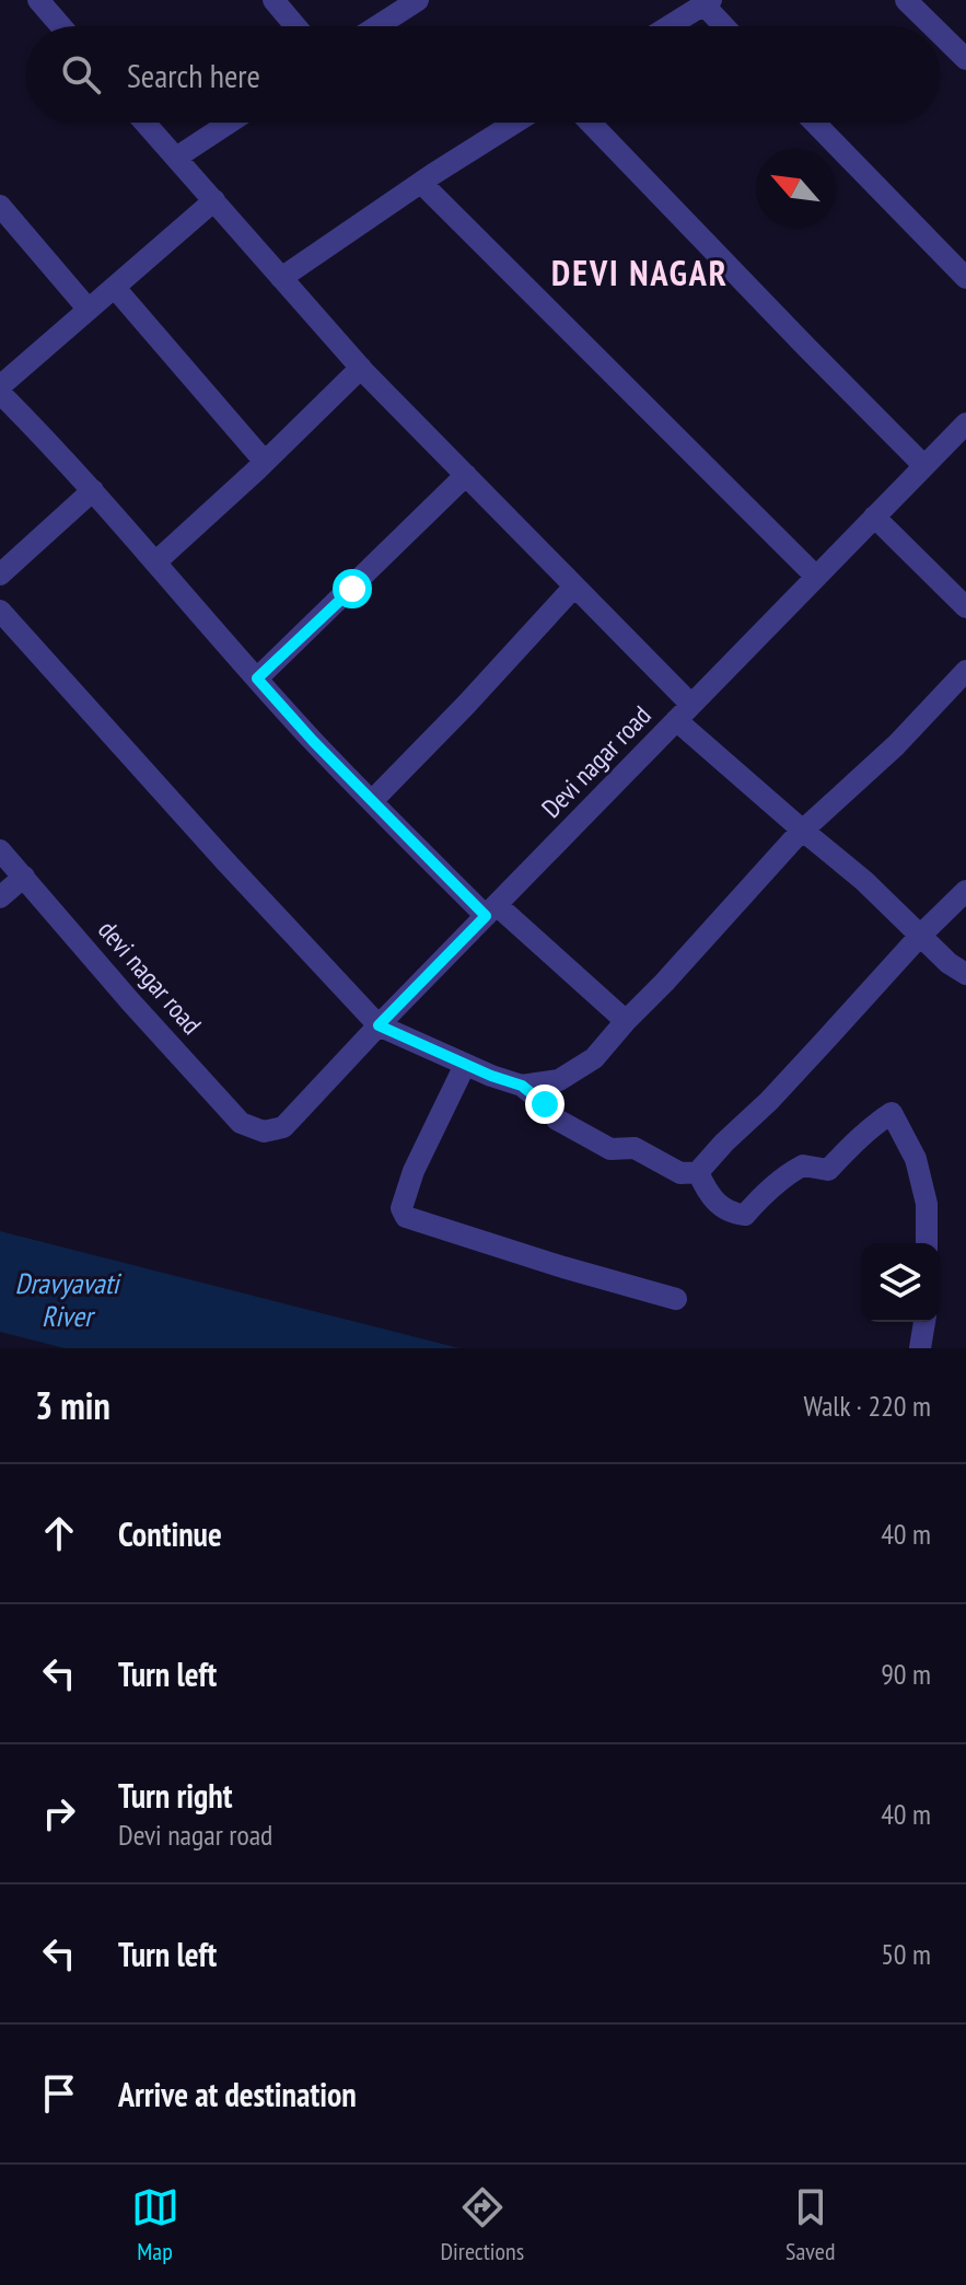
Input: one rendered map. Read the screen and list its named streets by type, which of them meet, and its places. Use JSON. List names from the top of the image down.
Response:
{
  "streets": {
    "street": ["Devi nagar road", "devi nagar road"]
  },
  "crossings": [
    ["Devi nagar road", "devi nagar road"]
  ],
  "districts": ["DEVI NAGAR"],
  "water": ["Dravyavati River"],
  "north": "top left",
  "page": {
    "search": "Search here",
    "heading": ["3 min", "Walk · 220 m"],
    "list": [
      ["Continue", "40 m"],
      ["Turn left", "90 m"],
      ["Turn right", "Devi nagar road", "40 m"],
      ["Turn left", "50 m"],
      "Arrive at destination"
    ],
    "nav": ["Map", "Directions", "Saved"]
  }
}
